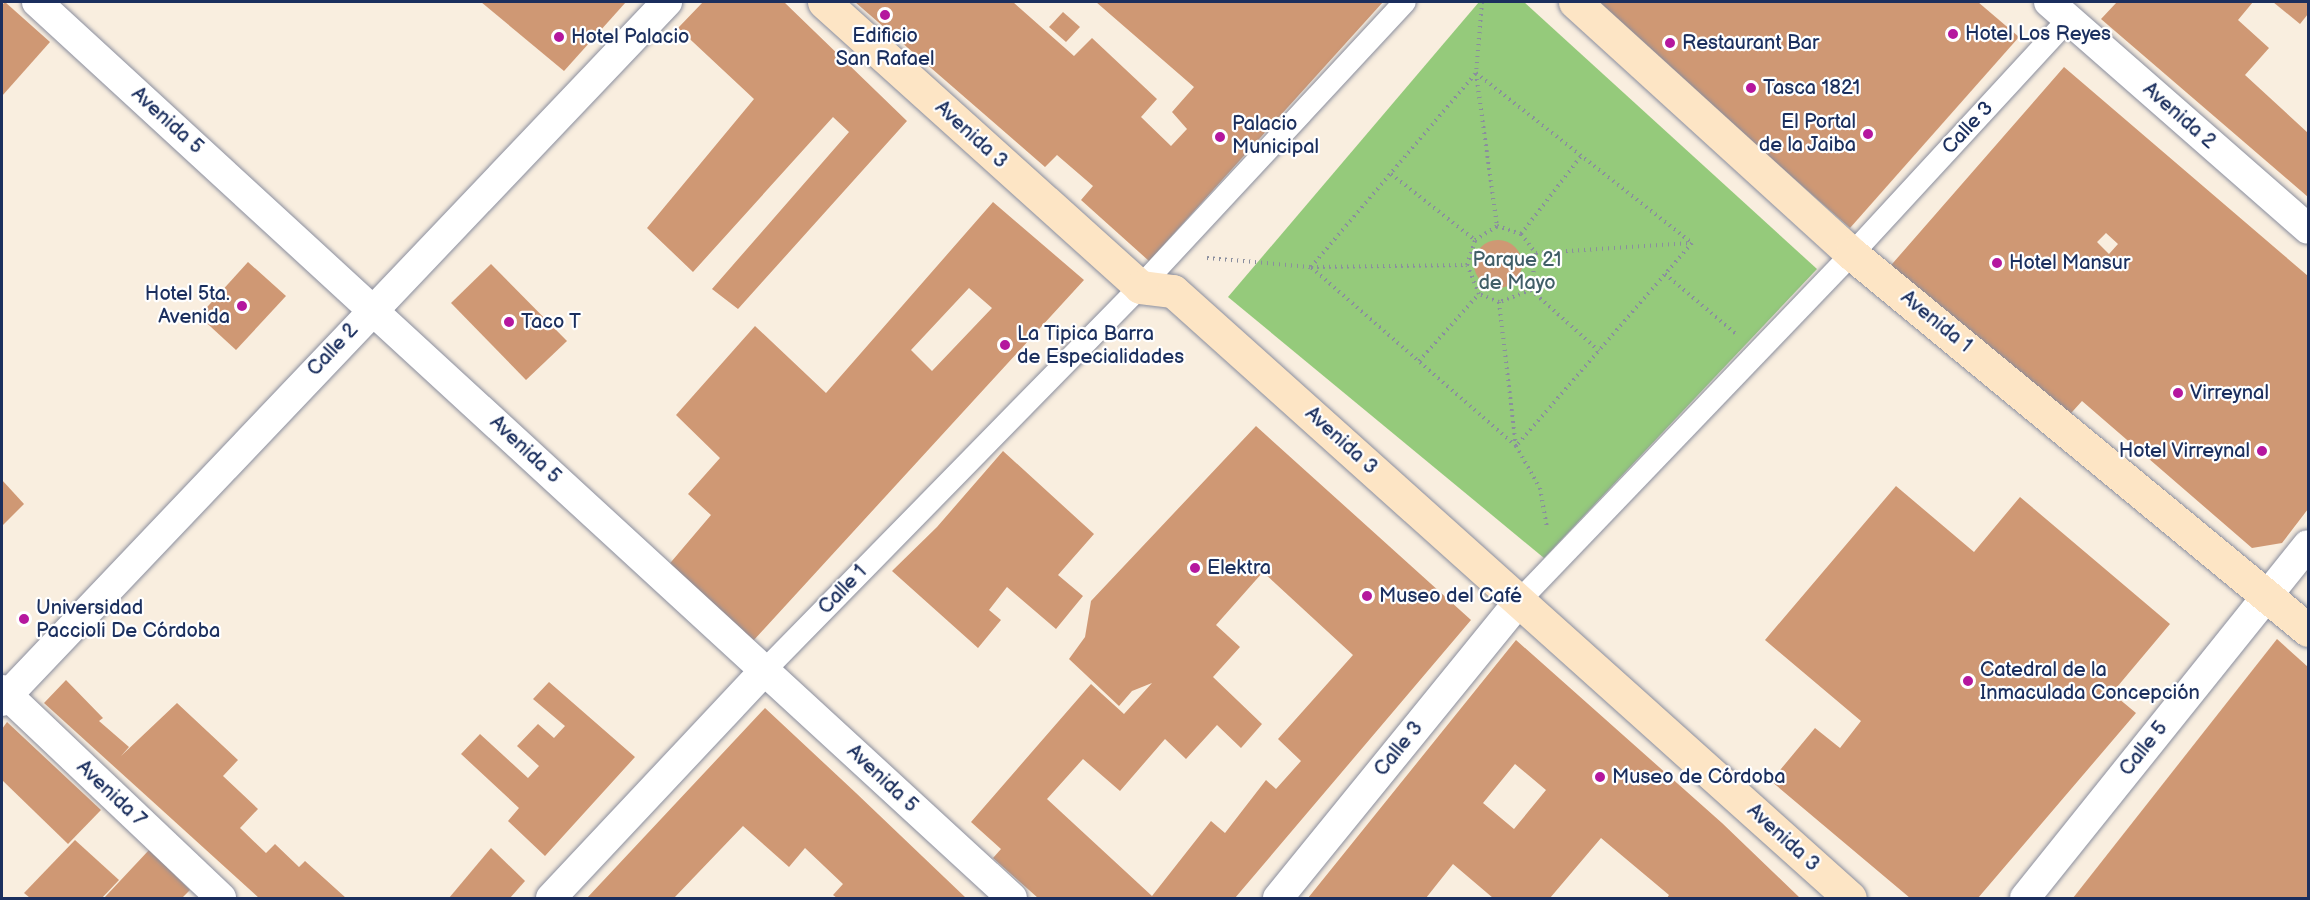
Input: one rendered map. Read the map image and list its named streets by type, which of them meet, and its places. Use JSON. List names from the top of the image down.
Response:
{
  "streets": {
    "main road": ["Avenida 3", "Avenida 1"],
    "street": [
      "Avenida 2",
      "Avenida 5",
      "Calle 3",
      "Calle 2",
      "Calle 1",
      "Calle 5",
      "Avenida 7"
    ]
  },
  "crossings": [
    ["Avenida 2", "Calle 3"],
    ["Avenida 5", "Calle 2"],
    ["Avenida 5", "Calle 1"],
    ["Calle 3", "Avenida 3"],
    ["Calle 3", "Avenida 1"],
    ["Avenida 3", "Calle 1"],
    ["Avenida 1", "Calle 5"],
    ["Calle 2", "Avenida 7"]
  ],
  "parks": ["Parque 21 de Mayo"],
  "places": [
    "Edificio San Rafael",
    "Hotel Los Reyes",
    "Hotel Palacio",
    "Restaurant Bar",
    "Tasca 1821",
    "El Portal de la Jaiba",
    "Palacio Municipal",
    "Hotel Mansur",
    "Hotel 5ta. Avenida",
    "Taco T",
    "La Tipica Barra de Especialidades",
    "Virreynal",
    "Hotel Virreynal",
    "Elektra",
    "Museo del Café",
    "Universidad Paccioli De Córdoba",
    "Catedral de la Inmaculada Concepción",
    "Museo de Córdoba"
  ]
}
